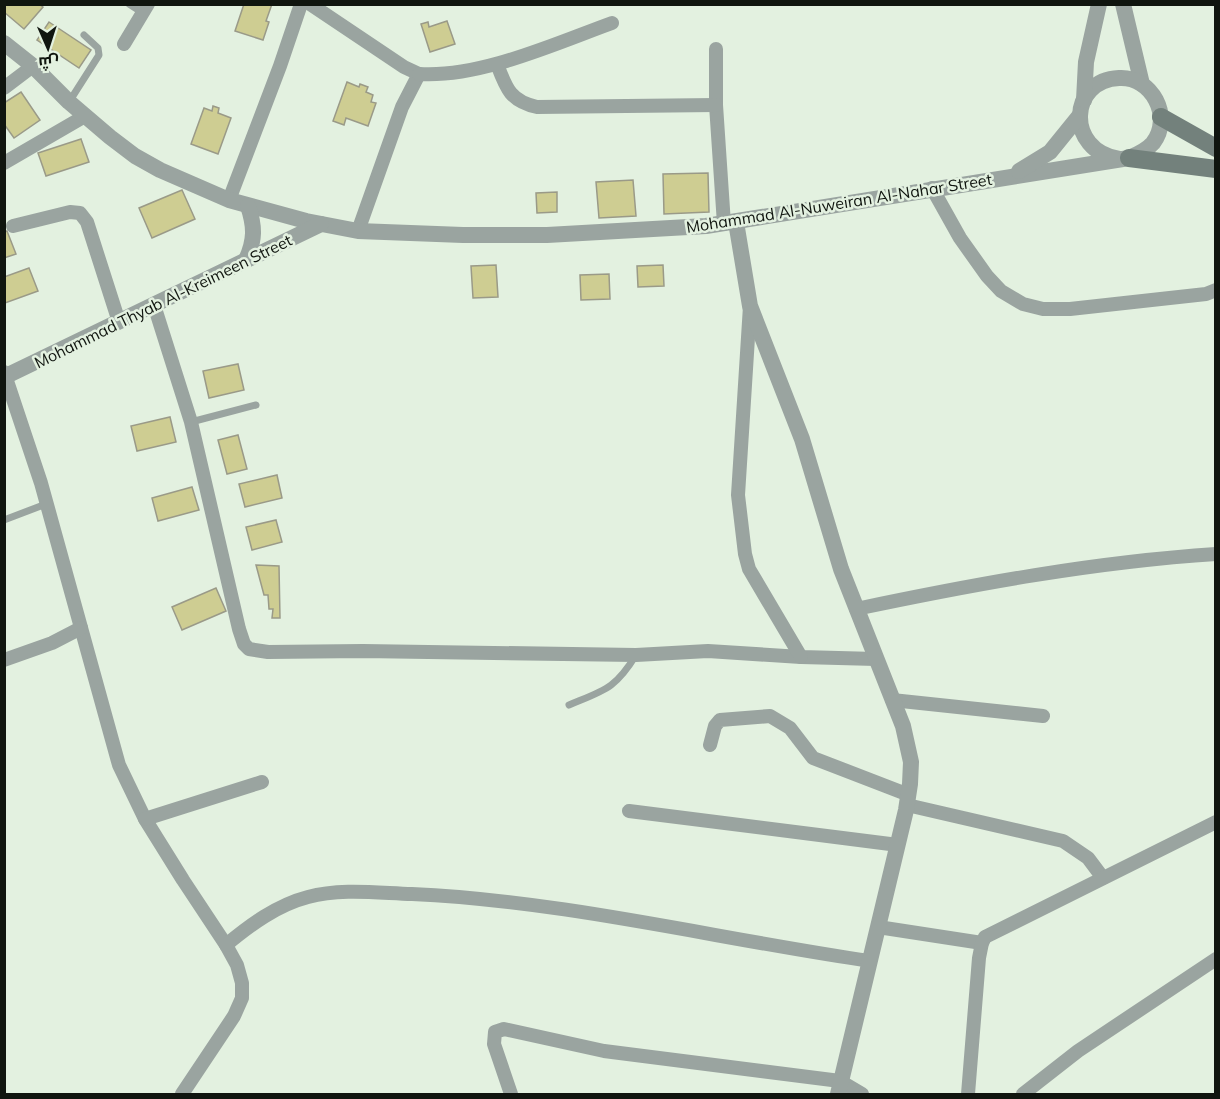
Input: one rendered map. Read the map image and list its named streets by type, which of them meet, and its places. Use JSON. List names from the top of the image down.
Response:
{
  "streets": {
    "street": ["Mohammad Al-Nuweiran Al-Nahar Street", "Mohammad Thyab Al-Kreimeen Street"]
  },
  "crossings": [
    ["Mohammad Al-Nuweiran Al-Nahar Street", "Mohammad Thyab Al-Kreimeen Street"]
  ],
  "north": "bottom"
}
